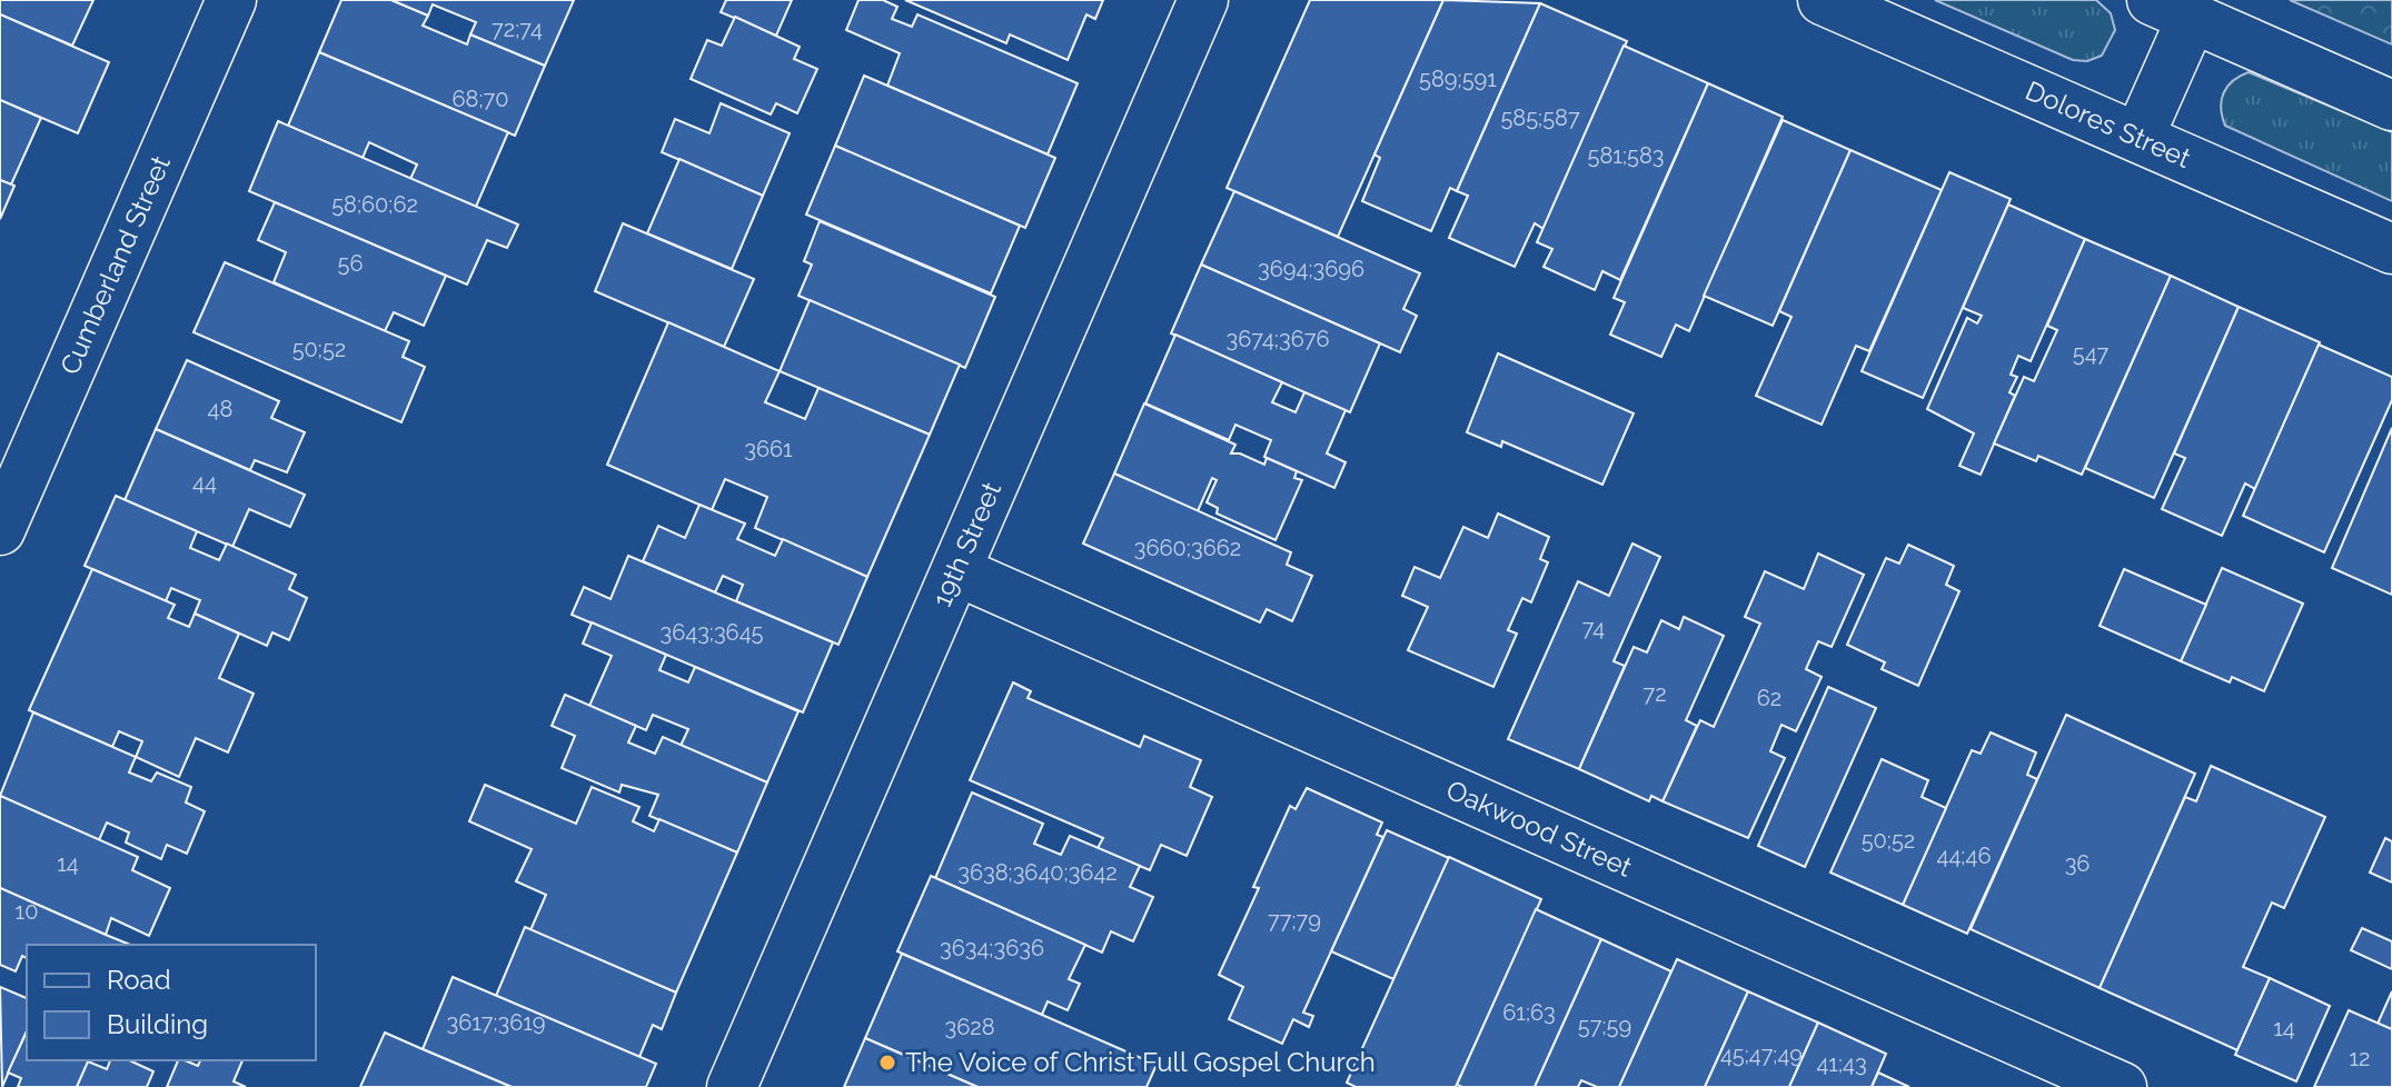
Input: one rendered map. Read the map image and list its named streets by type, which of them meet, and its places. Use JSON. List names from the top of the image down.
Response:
{
  "streets": {
    "street": [
      "Dolores Street",
      "Cumberland Street",
      "19th Street",
      "Oakwood Street"
    ]
  },
  "crossings": [
    ["19th Street", "Oakwood Street"]
  ],
  "places": ["The Voice of Christ Full Gospel Church"],
  "house_numbers": [
    "72;74",
    "589;591",
    "68;70",
    "585;587",
    "581;583",
    "58;60;62",
    "56",
    "3694;3696",
    "3674;3676",
    "50;52",
    "547",
    "48",
    "3661",
    "44",
    "3660;3662",
    "74",
    "3643;3645",
    "72",
    "62",
    "50;52",
    "44;46",
    "14",
    "36",
    "3638;3640;3642",
    "10",
    "77;79",
    "3634;3636",
    "61;63",
    "3617;3619",
    "57;59",
    "3628",
    "14",
    "45;47;49",
    "12",
    "41;43"
  ],
  "legend": ["Road", "Building"]
}
